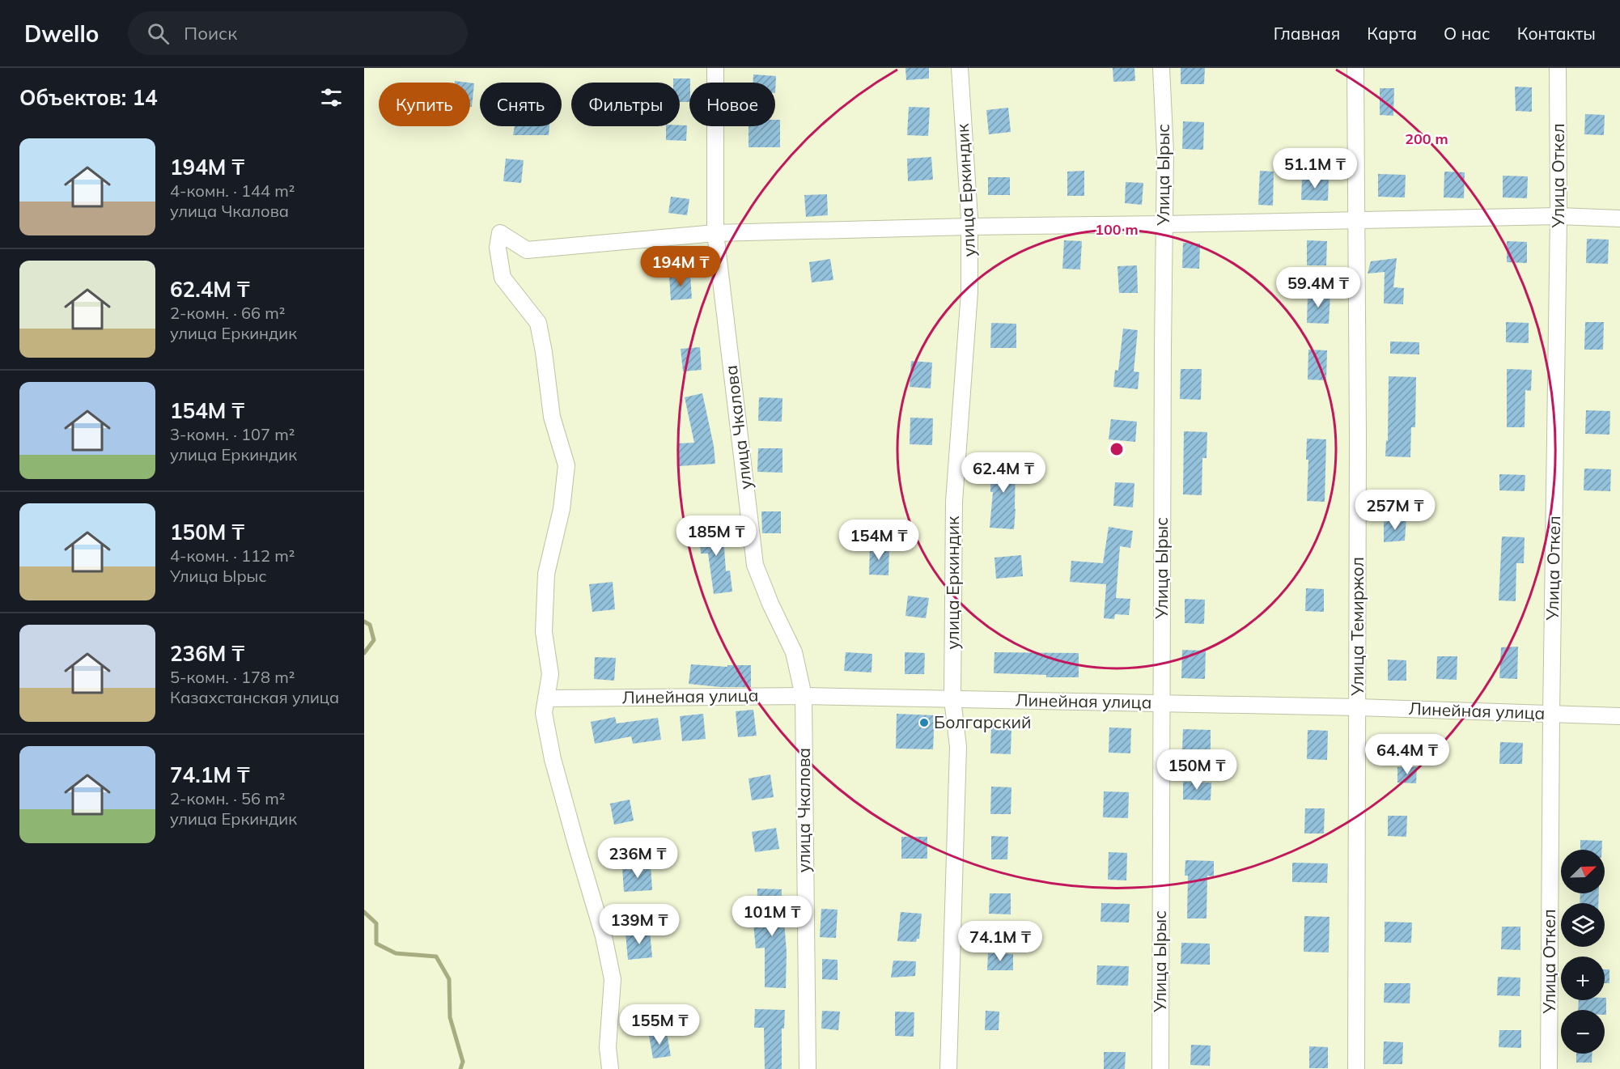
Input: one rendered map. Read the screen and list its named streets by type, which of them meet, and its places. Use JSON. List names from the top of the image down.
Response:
{
  "streets": {
    "street": [
      "Улица Ырыс",
      "Улица Откел",
      "улица Еркиндик",
      "улица Чкалова",
      "Улица Темиржол",
      "Линейная улица"
    ]
  },
  "crossings": [
    ["Улица Ырыс", "Линейная улица"],
    ["Улица Откел", "Линейная улица"],
    ["улица Еркиндик", "Линейная улица"],
    ["улица Чкалова", "Линейная улица"],
    ["Улица Темиржол", "Линейная улица"]
  ],
  "places": ["Болгарский"],
  "north": "top right",
  "page": {
    "header": "Dwello",
    "search": "Поиск",
    "nav": [
      "Главная",
      "Карта",
      "О нас",
      "Контакты"
    ],
    "heading": "Объектов: 14",
    "chip": [
      "Купить",
      "Снять",
      "Фильтры",
      "Новое"
    ],
    "list": [
      {
        "name": "194M ₸",
        "note": "4-комн. · 144 m² · улица Чкалова"
      },
      {
        "name": "62.4M ₸",
        "note": "2-комн. · 66 m² · улица Еркиндик"
      },
      {
        "name": "154M ₸",
        "note": "3-комн. · 107 m² · улица Еркиндик"
      },
      {
        "name": "150M ₸",
        "note": "4-комн. · 112 m² · Улица Ырыс"
      },
      {
        "name": "236M ₸",
        "note": "5-комн. · 178 m² · Казахстанская улица"
      },
      {
        "name": "74.1M ₸",
        "note": "2-комн. · 56 m² · улица Еркиндик"
      }
    ],
    "price": [
      "51.1M ₸",
      "194M ₸",
      "59.4M ₸",
      "62.4M ₸",
      "257M ₸",
      "185M ₸",
      "154M ₸",
      "64.4M ₸",
      "150M ₸",
      "236M ₸",
      "101M ₸",
      "139M ₸",
      "74.1M ₸",
      "155M ₸"
    ],
    "map_buttons": ["+", "−"]
  },
  "rings": ["200 m", "100 m"]
}
